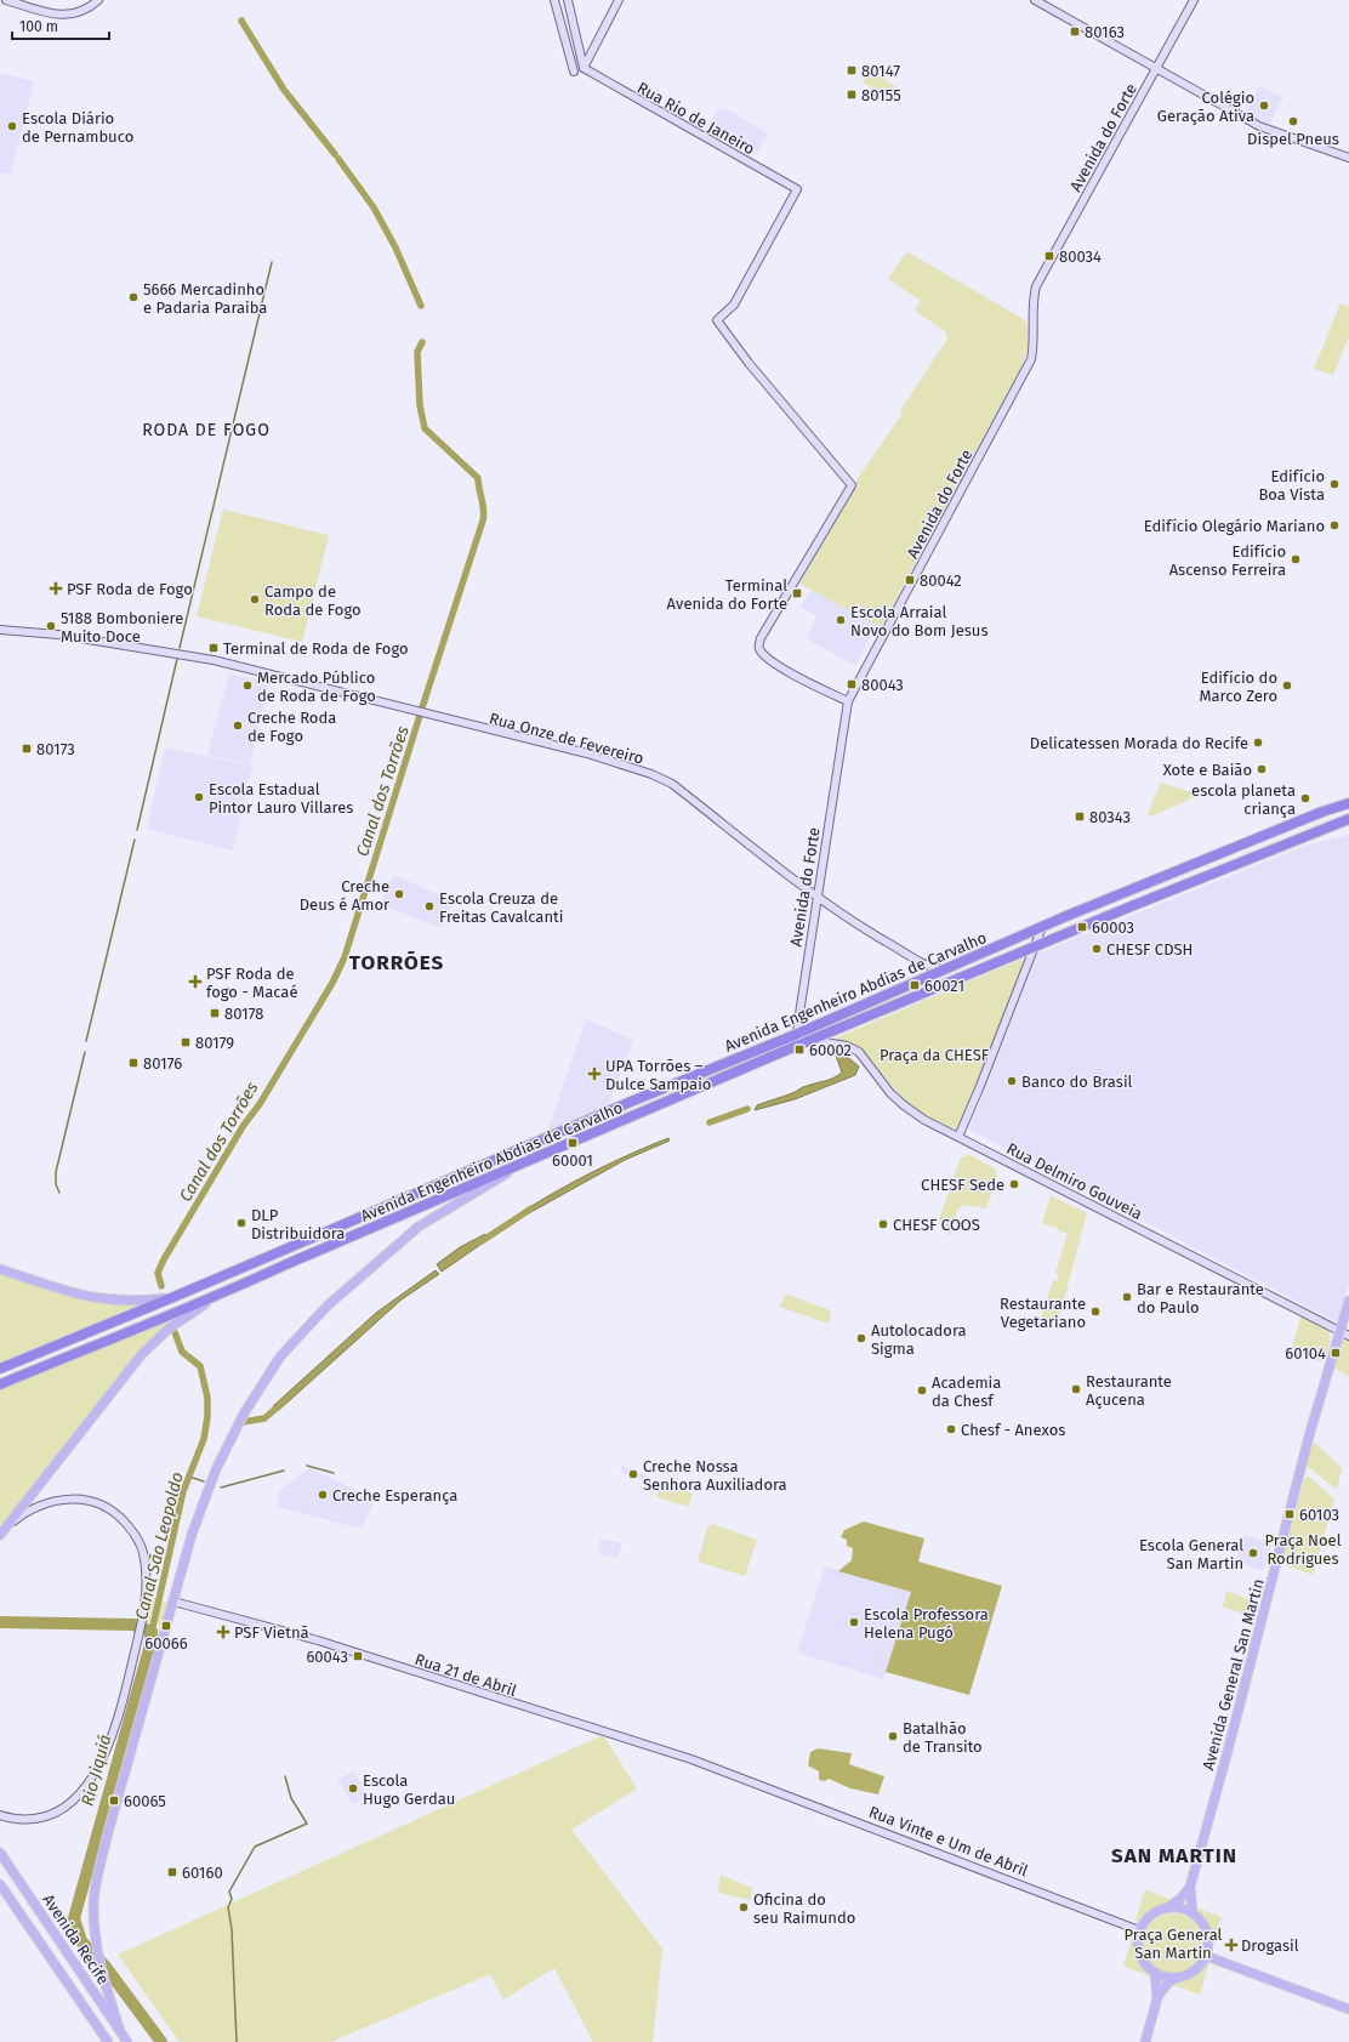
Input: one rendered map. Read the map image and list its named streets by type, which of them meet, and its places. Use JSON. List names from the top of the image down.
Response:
{
  "streets": {
    "highway": ["Avenida Engenheiro Abdias de Carvalho"],
    "main road": ["Avenida General San Martin", "Avenida Recife"],
    "street": [
      "Rua Rio de Janeiro",
      "Avenida do Forte",
      "Rua Onze de Fevereiro",
      "Rua Delmiro Gouveia",
      "Rua 21 de Abril",
      "Rua Vinte e Um de Abril"
    ]
  },
  "crossings": [
    ["Rua Rio de Janeiro", "Avenida do Forte"],
    ["Avenida do Forte", "Rua Onze de Fevereiro"],
    ["Avenida do Forte", "Avenida Engenheiro Abdias de Carvalho"],
    ["Rua Onze de Fevereiro", "Avenida Engenheiro Abdias de Carvalho"],
    ["Avenida Engenheiro Abdias de Carvalho", "Rua Delmiro Gouveia"],
    ["Rua Delmiro Gouveia", "Avenida General San Martin"],
    ["Rua 21 de Abril", "Rua Vinte e Um de Abril"],
    ["Avenida General San Martin", "Rua Vinte e Um de Abril"]
  ],
  "districts": ["RODA DE FOGO", "TORRÕES", "SAN MARTIN"],
  "water": ["Canal dos Torrões", "Canal São Leopoldo", "Rio Jiquiá"],
  "parks": ["Praça da CHESF", "Praça Noel Rodrigues", "Praça General San Martin"],
  "places": {
    "transit": [
      "80163",
      "80147",
      "80155",
      "80034",
      "80042",
      "Terminal Avenida do Forte",
      "Terminal de Roda de Fogo",
      "80043",
      "80173",
      "80343",
      "60003",
      "60021",
      "80178",
      "80179",
      "60002",
      "80176",
      "60001",
      "60104",
      "60103",
      "60066",
      "60043",
      "60065",
      "60160"
    ],
    "other": [
      "Colégio Geração Ativa",
      "Dispel Pneus",
      "Escola Diário de Pernambuco",
      "5666 Mercadinho e Padaria Paraiba",
      "Edifício Boa Vista",
      "Edifício Olegário Mariano",
      "Edifício Ascenso Ferreira",
      "Campo de Roda de Fogo",
      "Escola Arraial Novo do Bom Jesus",
      "5188 Bomboniere Muito Doce",
      "Mercado Público de Roda de Fogo",
      "Edifício do Marco Zero",
      "Creche Roda de Fogo",
      "Delicatessen Morada do Recife",
      "Xote e Baião",
      "Escola Estadual Pintor Lauro Villares",
      "escola planeta criança",
      "Creche Deus é Amor",
      "Escola Creuza de Freitas Cavalcanti",
      "CHESF CDSH",
      "Banco do Brasil",
      "CHESF Sede",
      "DLP Distribuidora",
      "CHESF COOS",
      "Bar e Restaurante do Paulo",
      "Restaurante Vegetariano",
      "Autolocadora Sigma",
      "Restaurante Açucena",
      "Academia da Chesf",
      "Chesf - Anexos",
      "Creche Nossa Senhora Auxiliadora",
      "Creche Esperança",
      "Escola General San Martin",
      "Escola Professora Helena Pugó",
      "Batalhão de Transito",
      "Escola Hugo Gerdau",
      "Oficina do seu Raimundo"
    ],
    "health": [
      "PSF Roda de Fogo",
      "PSF Roda de fogo - Macaé",
      "UPA Torrões – Dulce Sampaio",
      "PSF Vietnã",
      "Drogasil"
    ]
  },
  "scale_bar": "100 m"
}
